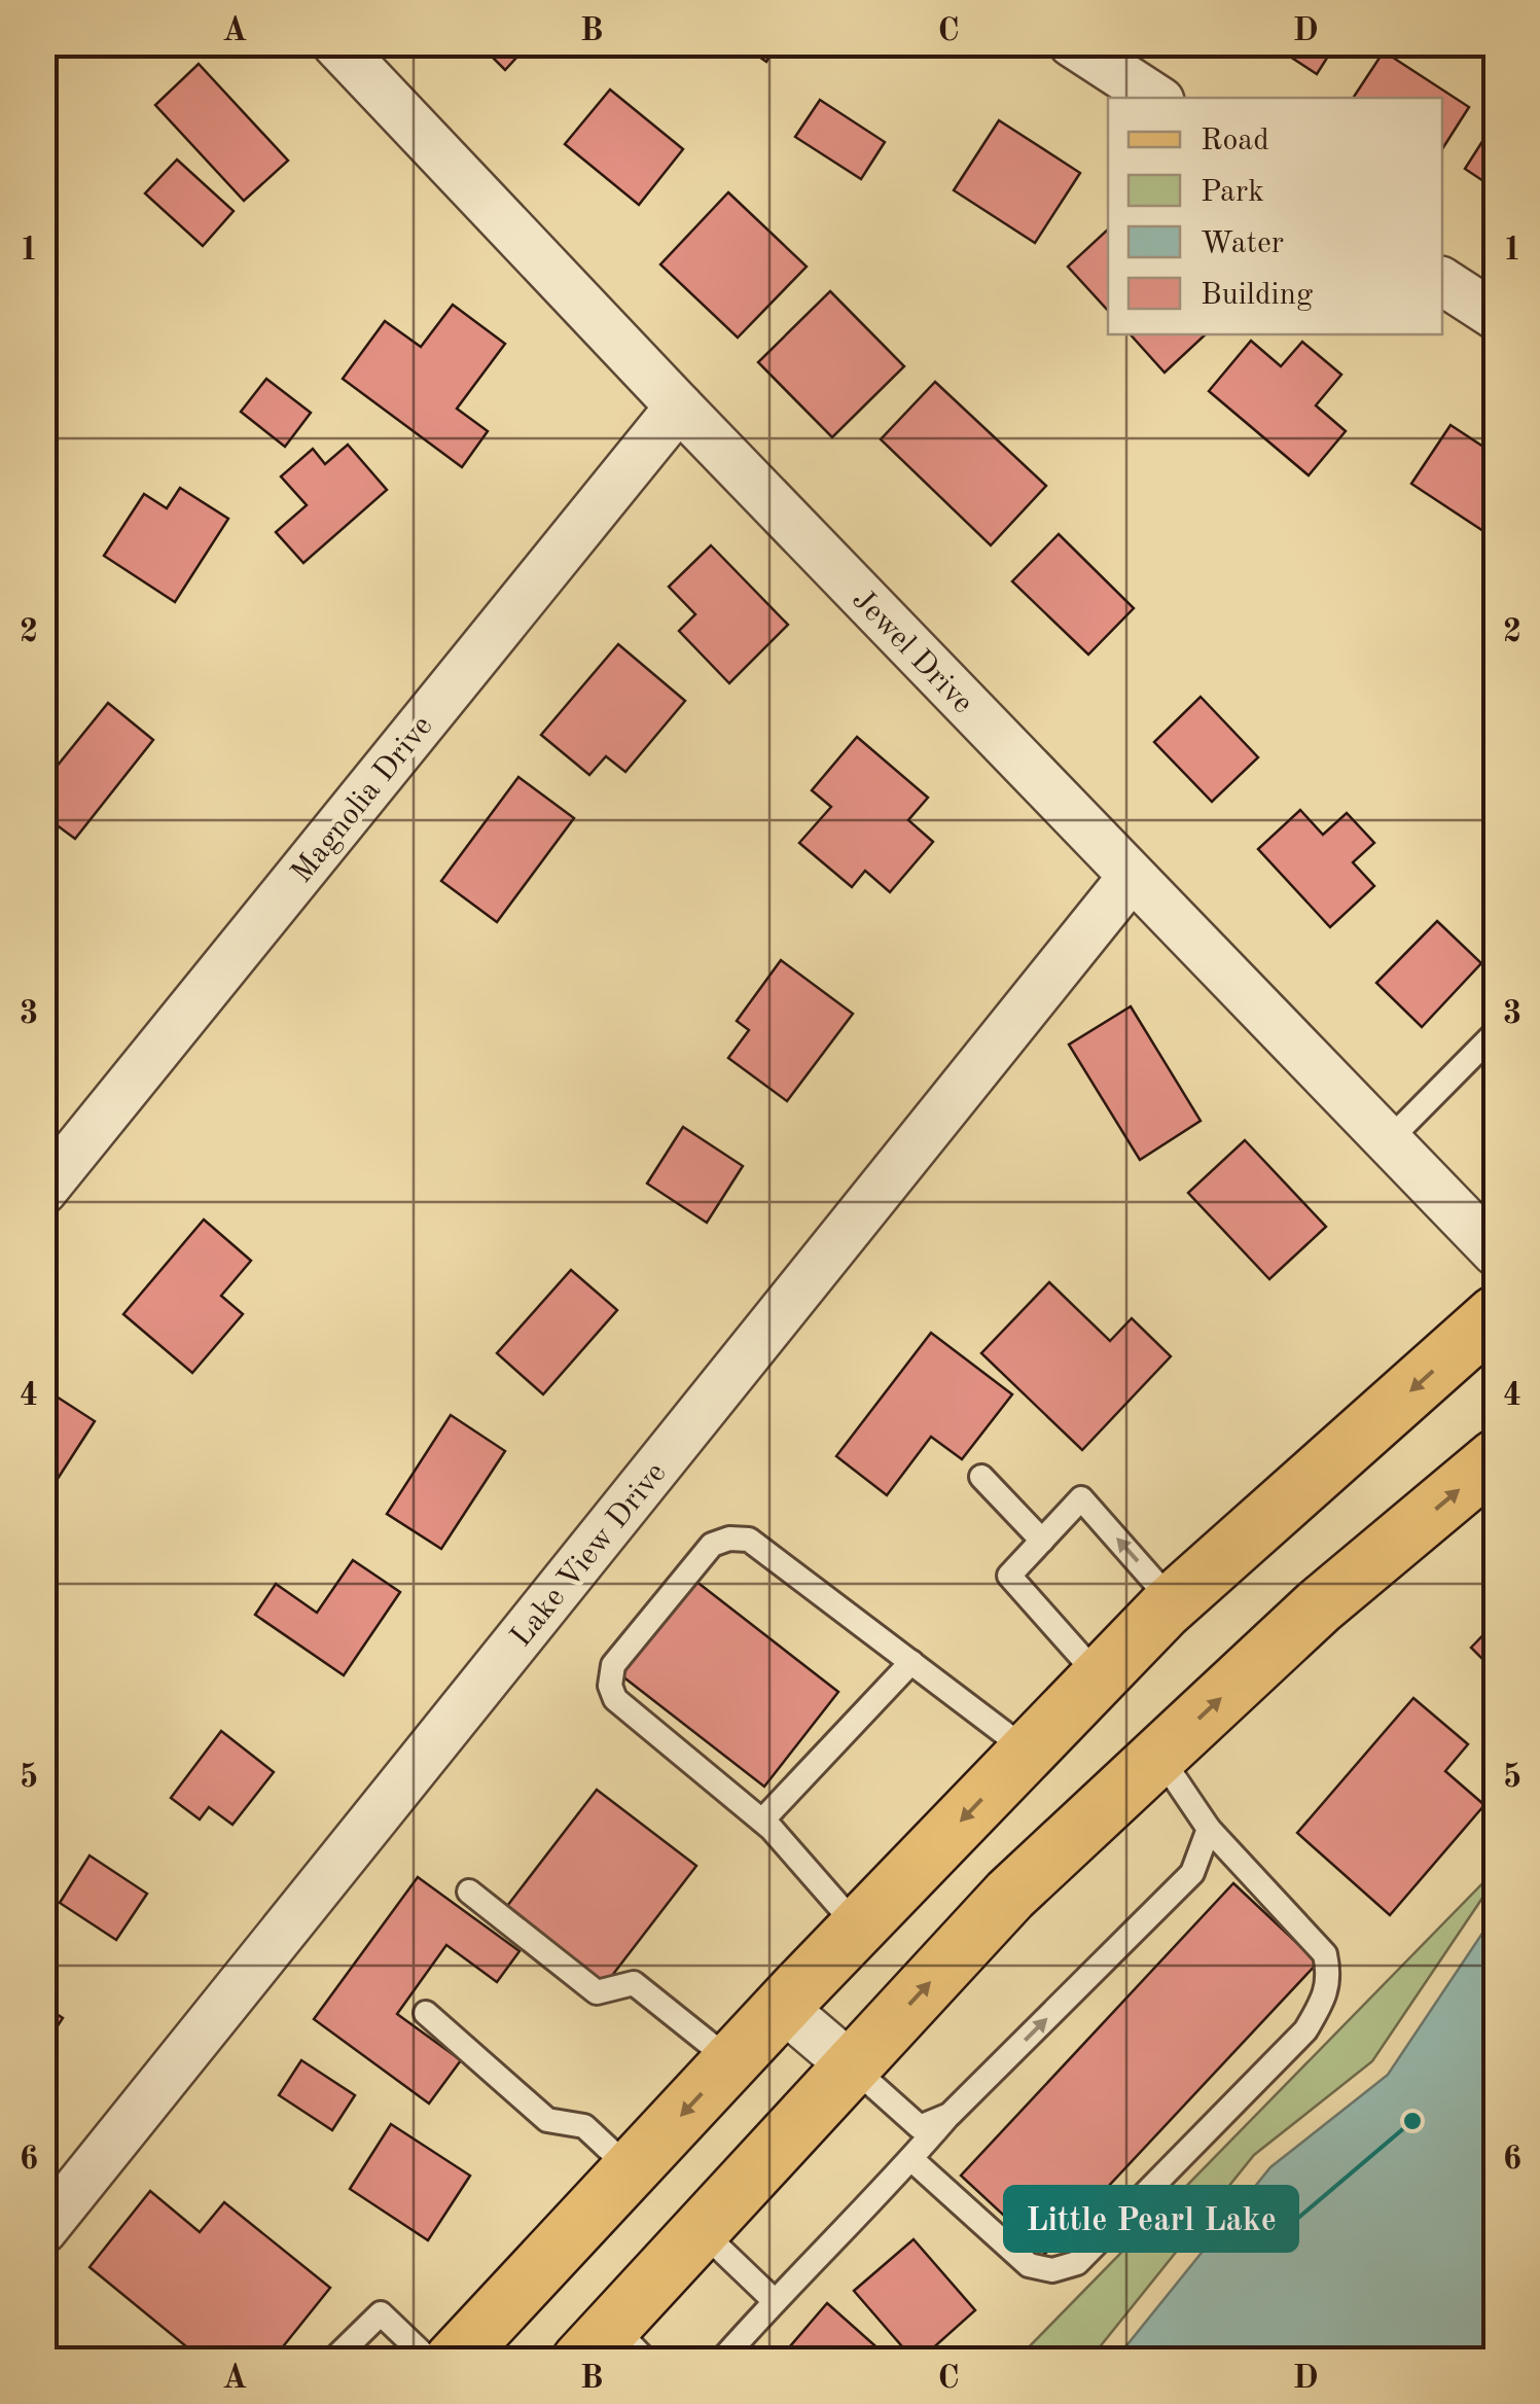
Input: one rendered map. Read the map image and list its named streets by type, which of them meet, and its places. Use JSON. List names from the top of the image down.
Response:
{
  "streets": {
    "street": ["Jewel Drive", "Magnolia Drive", "Lake View Drive"]
  },
  "crossings": [
    ["Jewel Drive", "Magnolia Drive"],
    ["Jewel Drive", "Lake View Drive"]
  ],
  "places": ["Little Pearl Lake"],
  "legend": [
    "Road",
    "Park",
    "Water",
    "Building"
  ],
  "grid": {
    "columns": [
      "A",
      "B",
      "C",
      "D"
    ],
    "rows": [
      "1",
      "2",
      "3",
      "4",
      "5",
      "6"
    ]
  }
}
